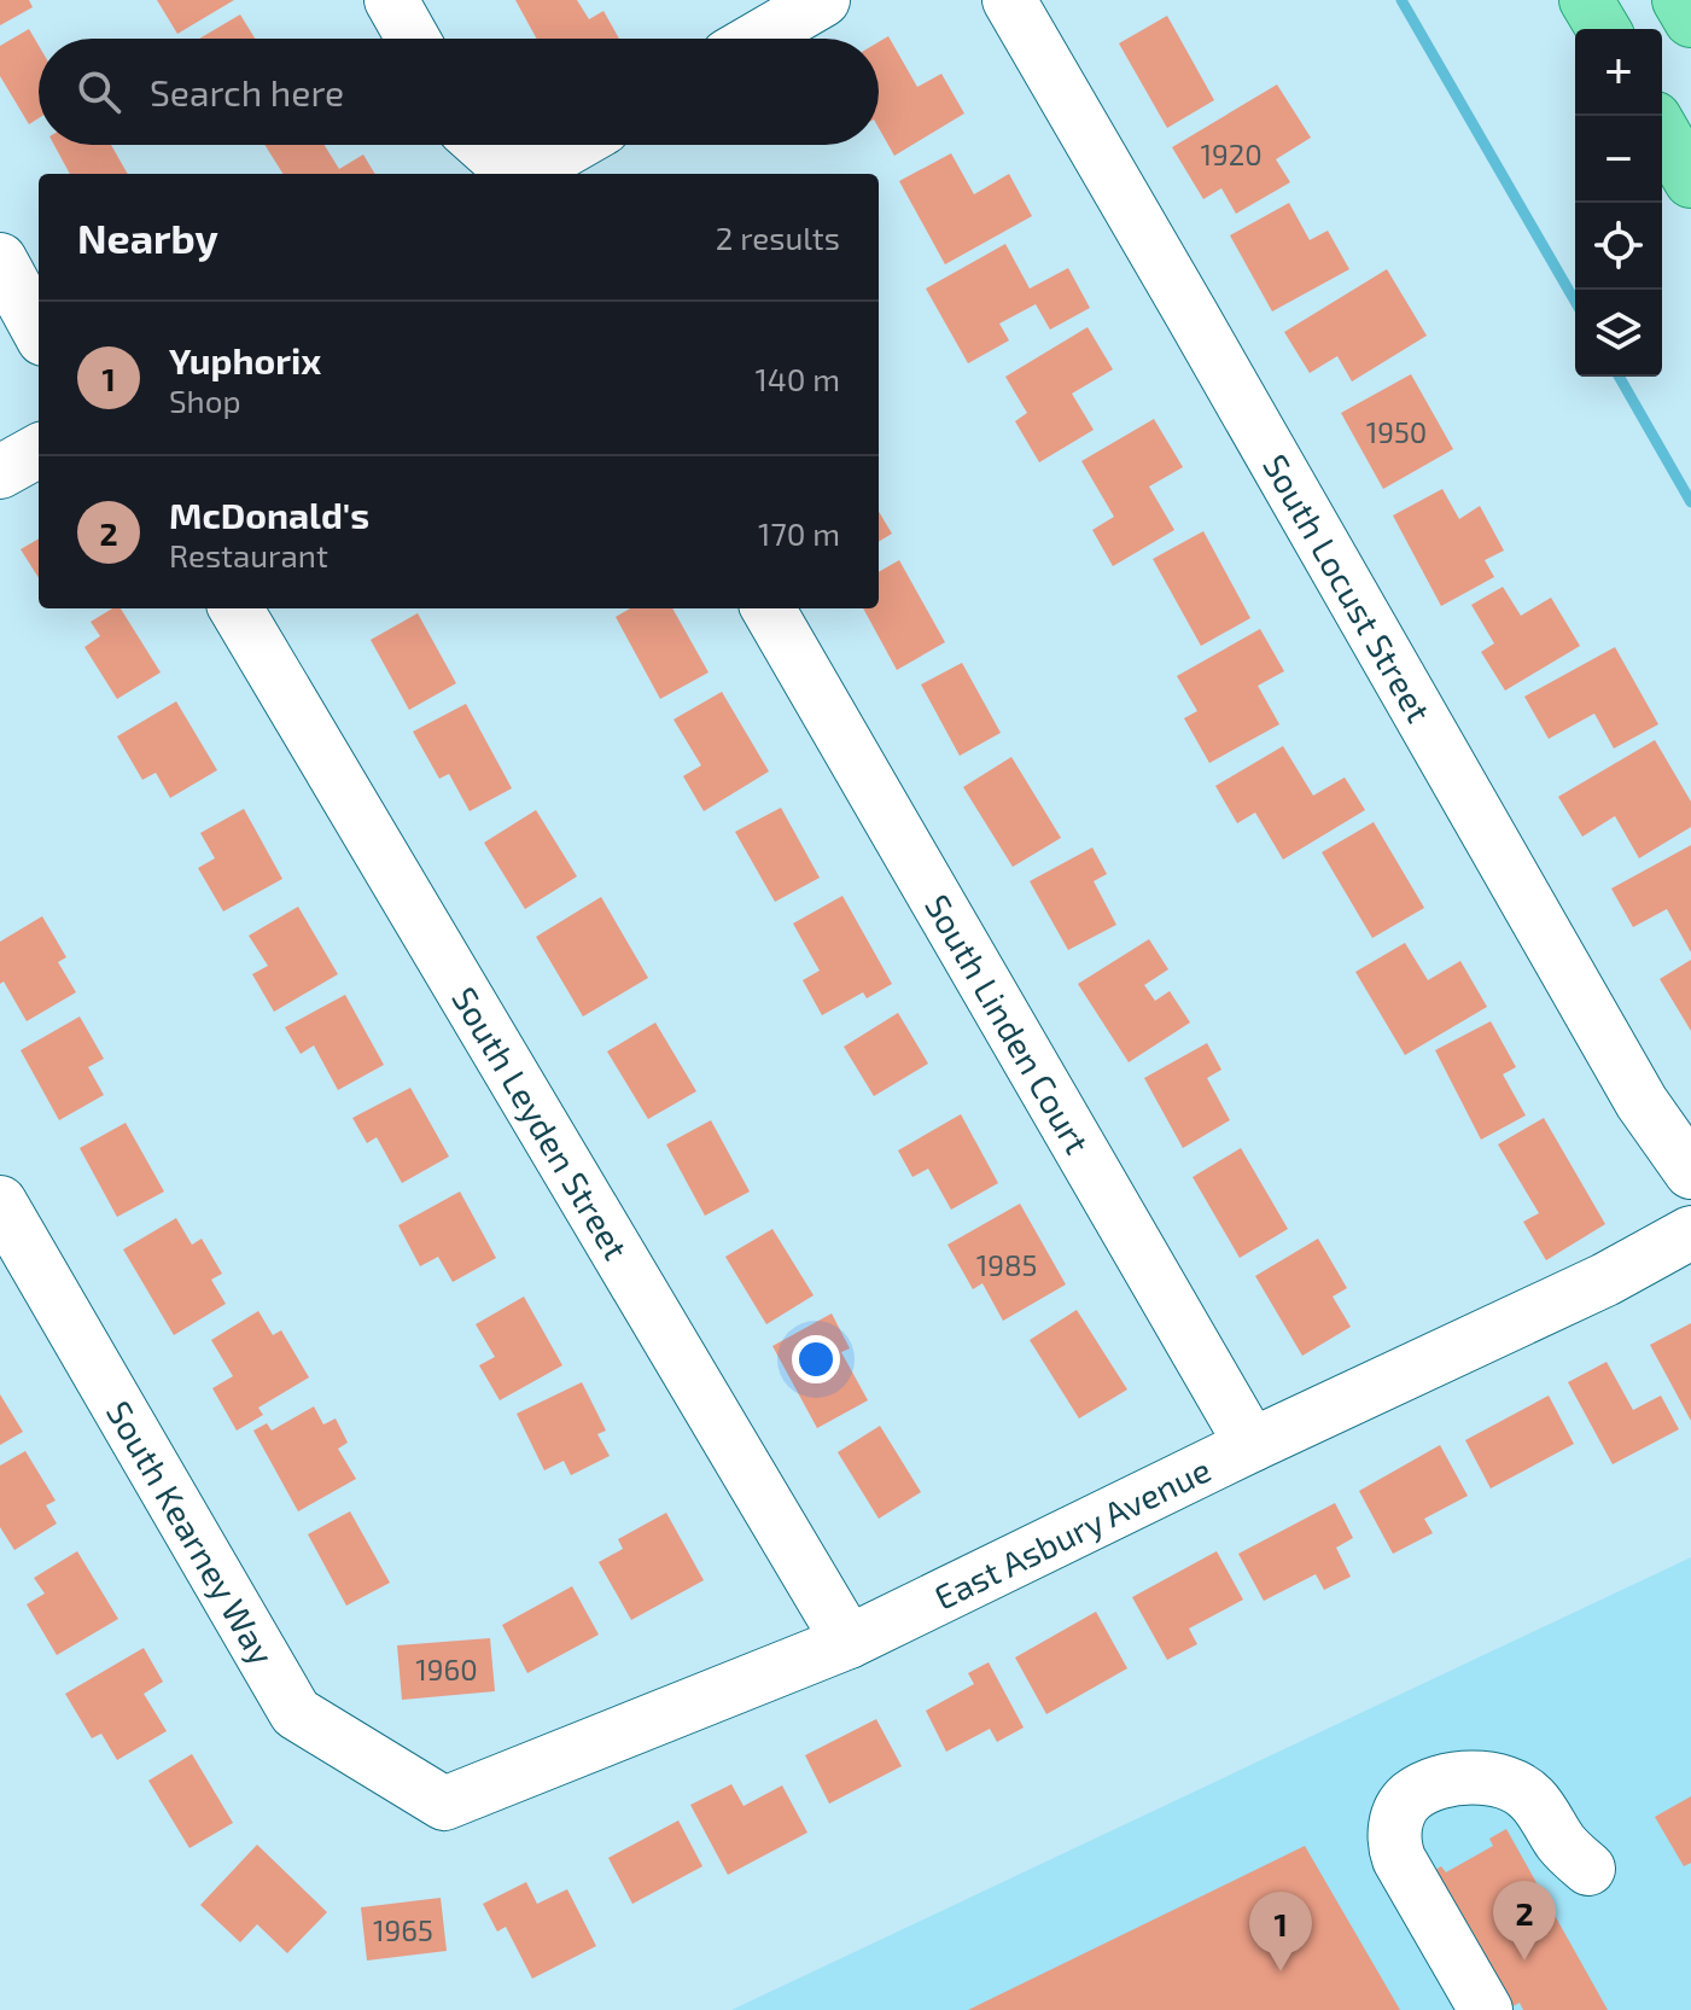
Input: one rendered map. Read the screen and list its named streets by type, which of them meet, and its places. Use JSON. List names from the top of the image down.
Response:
{
  "streets": {
    "street": [
      "South Locust Street",
      "South Linden Court",
      "South Leyden Street",
      "East Asbury Avenue",
      "South Kearney Way"
    ]
  },
  "crossings": [
    ["South Linden Court", "East Asbury Avenue"],
    ["South Leyden Street", "East Asbury Avenue"],
    ["East Asbury Avenue", "South Kearney Way"]
  ],
  "house_numbers": [
    "1920",
    "1950",
    "1985",
    "1960",
    "1965"
  ],
  "page": {
    "map_buttons": ["+", "−"],
    "search": "Search here",
    "heading": ["Nearby", "2 results"],
    "list": [
      {
        "mark": "1",
        "name": "Yuphorix",
        "note": "Shop",
        "value": "140 m"
      },
      {
        "mark": "2",
        "name": "McDonald's",
        "note": "Restaurant",
        "value": "170 m"
      }
    ],
    "pins": ["2", "1"]
  }
}
